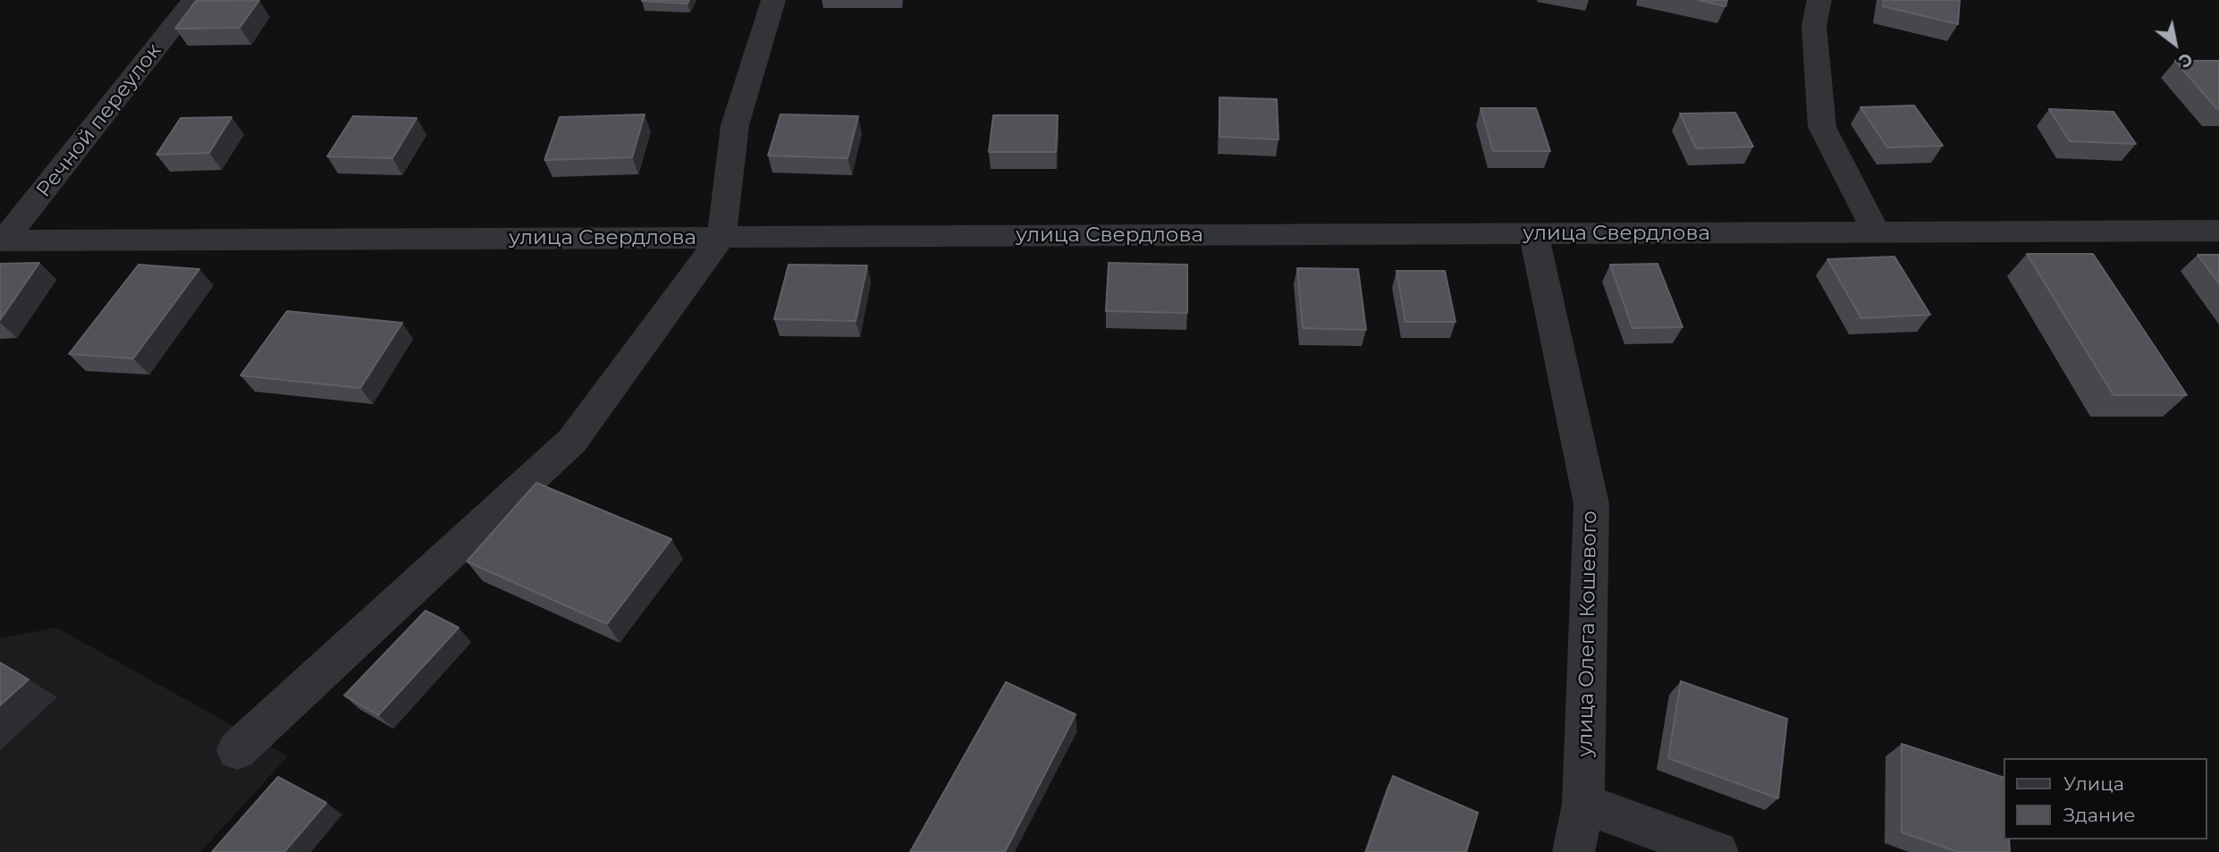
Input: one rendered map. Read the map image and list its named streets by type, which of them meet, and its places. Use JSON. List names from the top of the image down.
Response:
{
  "streets": {
    "street": ["Речной переулок", "улица Свердлова", "улица Олега Кошевого"]
  },
  "crossings": [
    ["Речной переулок", "улица Свердлова"],
    ["улица Свердлова", "улица Олега Кошевого"]
  ],
  "legend": ["Улица", "Здание"],
  "north": "bottom right"
}
